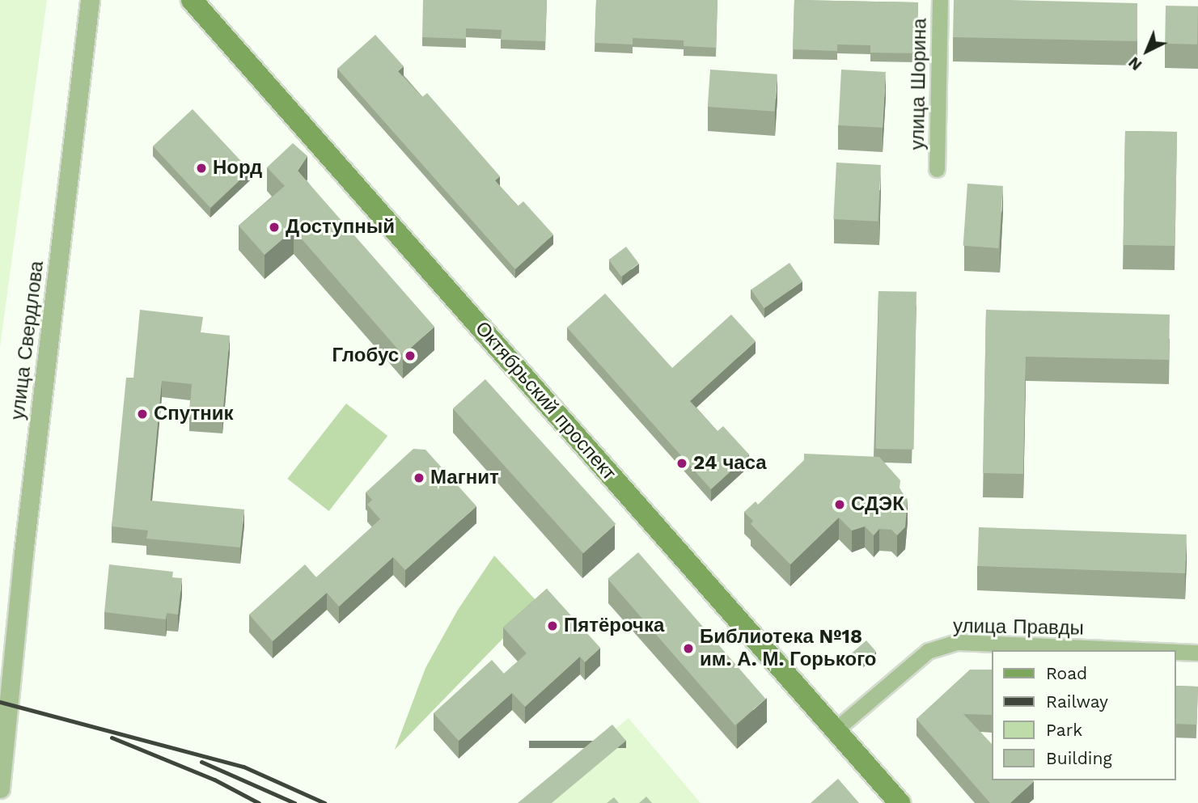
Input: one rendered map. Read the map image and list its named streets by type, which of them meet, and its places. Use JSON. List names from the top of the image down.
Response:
{
  "streets": {
    "main road": ["Октябрьский проспект"],
    "street": ["улица Шорина", "улица Свердлова", "улица Правды"]
  },
  "crossings": [
    ["Октябрьский проспект", "улица Правды"]
  ],
  "places": [
    "Норд",
    "Доступный",
    "Глобус",
    "Спутник",
    "24 часа",
    "Магнит",
    "СДЭК",
    "Пятёрочка",
    "Библиотека №18 им. А. М. Горького"
  ],
  "legend": [
    "Road",
    "Railway",
    "Park",
    "Building"
  ],
  "north": "bottom left"
}
